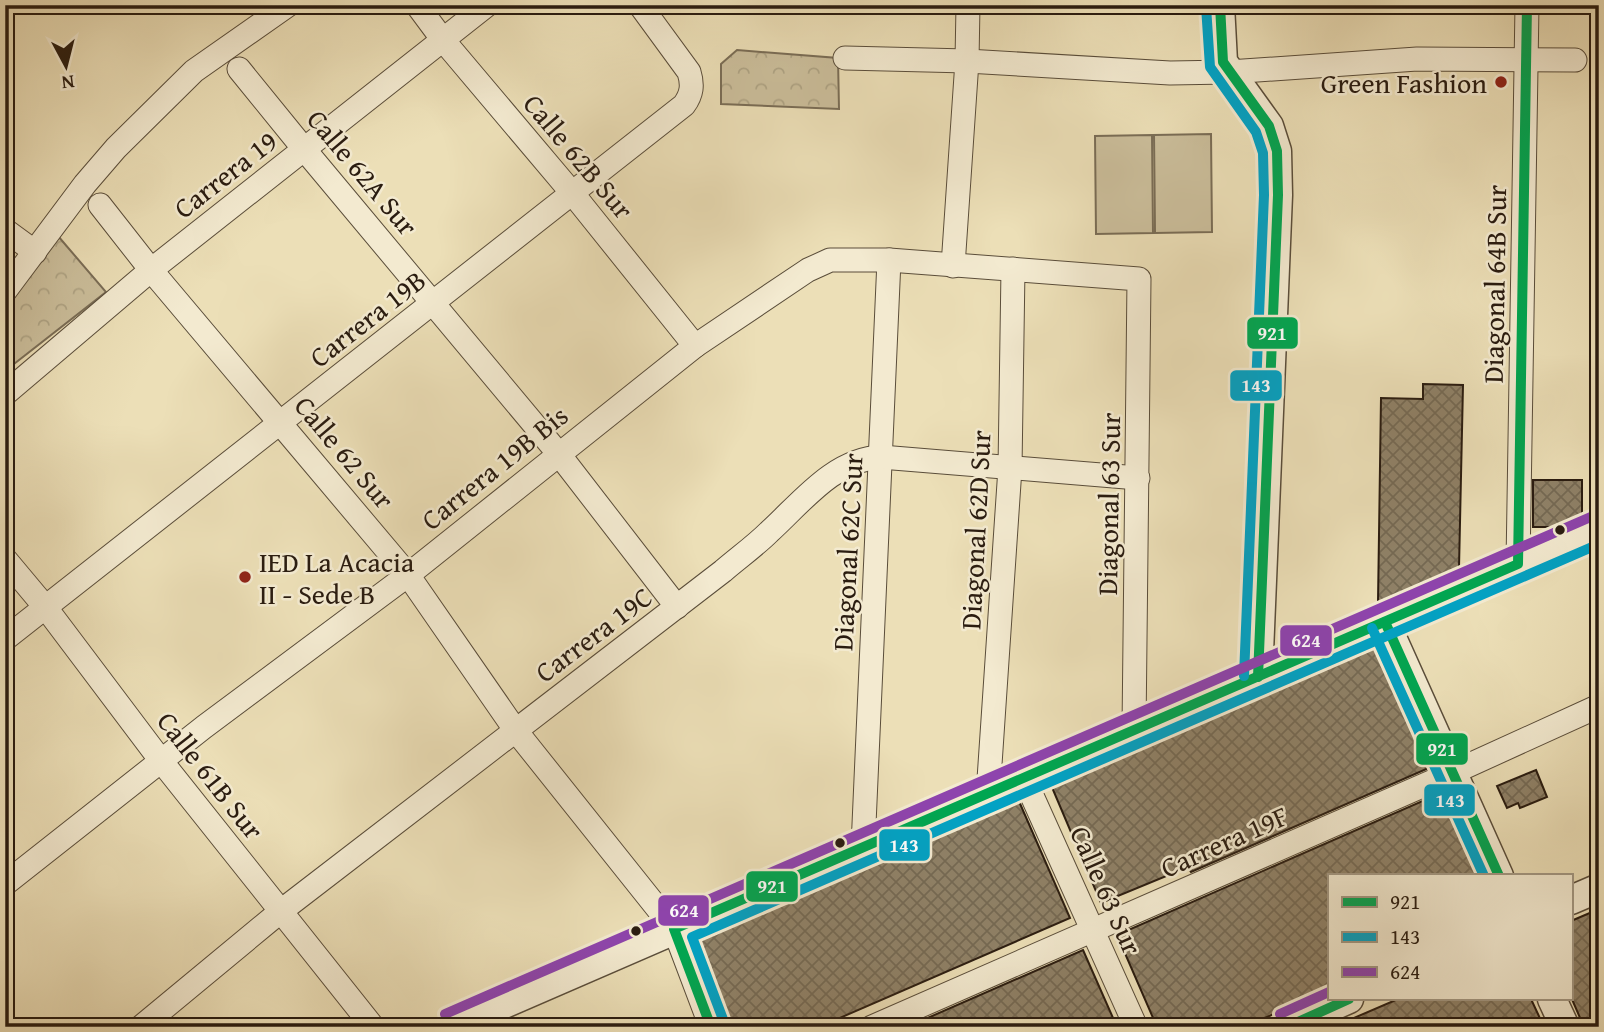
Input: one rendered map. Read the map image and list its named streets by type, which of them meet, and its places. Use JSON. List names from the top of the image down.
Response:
{
  "streets": {
    "street": [
      "Calle 62B Sur",
      "Calle 62A Sur",
      "Carrera 19",
      "Diagonal 64B Sur",
      "Carrera 19B",
      "Calle 62 Sur",
      "Carrera 19B Bis",
      "Diagonal 63 Sur",
      "Diagonal 62D Sur",
      "Diagonal 62C Sur",
      "Carrera 19C",
      "Calle 61B Sur",
      "Carrera 19F",
      "Calle 63 Sur"
    ]
  },
  "crossings": [
    ["Calle 62B Sur", "Carrera 19"],
    ["Calle 62B Sur", "Carrera 19B"],
    ["Calle 62B Sur", "Carrera 19B Bis"],
    ["Calle 62A Sur", "Carrera 19"],
    ["Calle 62A Sur", "Carrera 19B"],
    ["Calle 62A Sur", "Carrera 19B Bis"],
    ["Calle 62A Sur", "Carrera 19C"],
    ["Carrera 19", "Calle 62 Sur"],
    ["Carrera 19B", "Calle 62 Sur"],
    ["Carrera 19B", "Calle 61B Sur"],
    ["Calle 62 Sur", "Carrera 19B Bis"],
    ["Calle 62 Sur", "Carrera 19C"],
    ["Carrera 19B Bis", "Diagonal 63 Sur"],
    ["Carrera 19B Bis", "Diagonal 62D Sur"],
    ["Carrera 19B Bis", "Diagonal 62C Sur"],
    ["Carrera 19B Bis", "Calle 61B Sur"],
    ["Diagonal 63 Sur", "Carrera 19C"],
    ["Diagonal 62D Sur", "Carrera 19C"],
    ["Diagonal 62C Sur", "Carrera 19C"],
    ["Carrera 19C", "Calle 61B Sur"],
    ["Carrera 19F", "Calle 63 Sur"]
  ],
  "places": ["Green Fashion", "IED La Acacia II - Sede B"],
  "lines": ["transit line 921", "transit line 143", "transit line 624"],
  "legend": ["921", "143", "624"],
  "north": "bottom"
}
